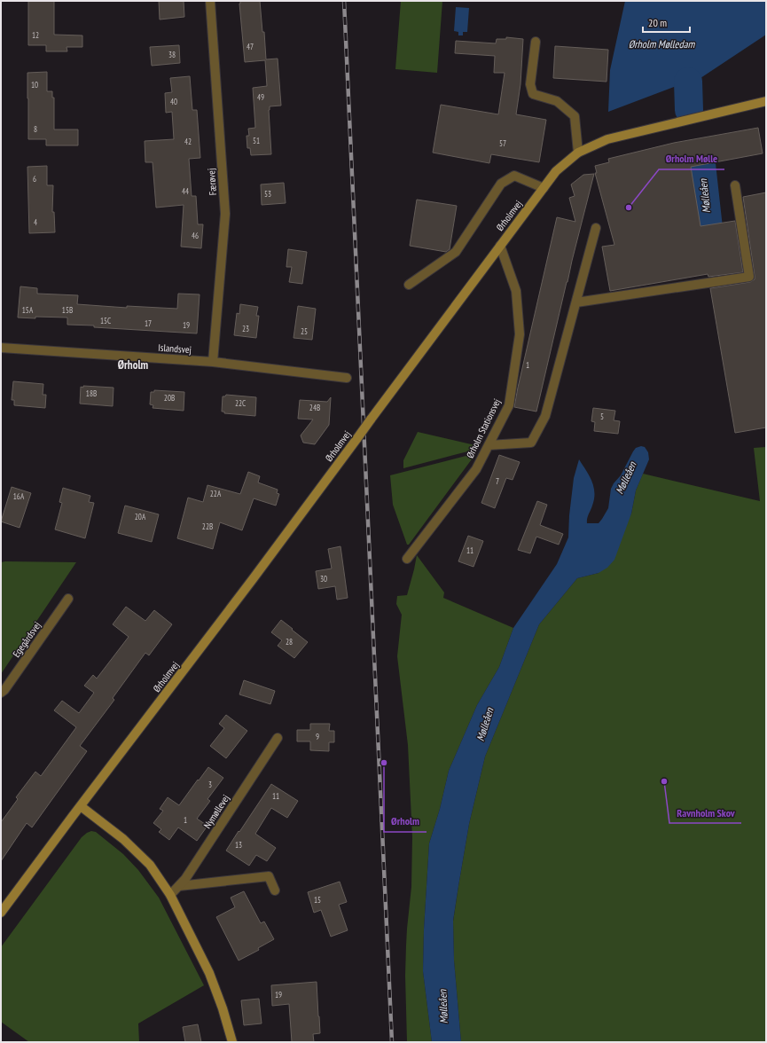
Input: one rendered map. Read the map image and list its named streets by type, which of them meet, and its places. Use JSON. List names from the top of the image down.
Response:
{
  "streets": {
    "street": [
      "Færøvej",
      "Ørholmvej",
      "Islandsvej",
      "Ørholm Stationsvej",
      "Egegårdsvej",
      "Nymøllevej"
    ]
  },
  "crossings": [
    ["Færøvej", "Islandsvej"],
    ["Ørholmvej", "Ørholm Stationsvej"]
  ],
  "districts": ["Ørholm"],
  "water": ["Ørholm Mølledam", "Mølleåen"],
  "places": ["Ørholm Mølle", "Ørholm", "Ravnholm Skov"],
  "house_numbers": [
    "12",
    "47",
    "38",
    "10",
    "49",
    "40",
    "8",
    "51",
    "42",
    "57",
    "6",
    "44",
    "53",
    "4",
    "46",
    "15A",
    "15B",
    "15C",
    "17",
    "19",
    "23",
    "25",
    "1",
    "18B",
    "20B",
    "22C",
    "24B",
    "5",
    "7",
    "22A",
    "16A",
    "20A",
    "22B",
    "11",
    "30",
    "28",
    "9",
    "3",
    "11",
    "1",
    "13",
    "15",
    "19"
  ],
  "scale_bar": "20 m"
}
